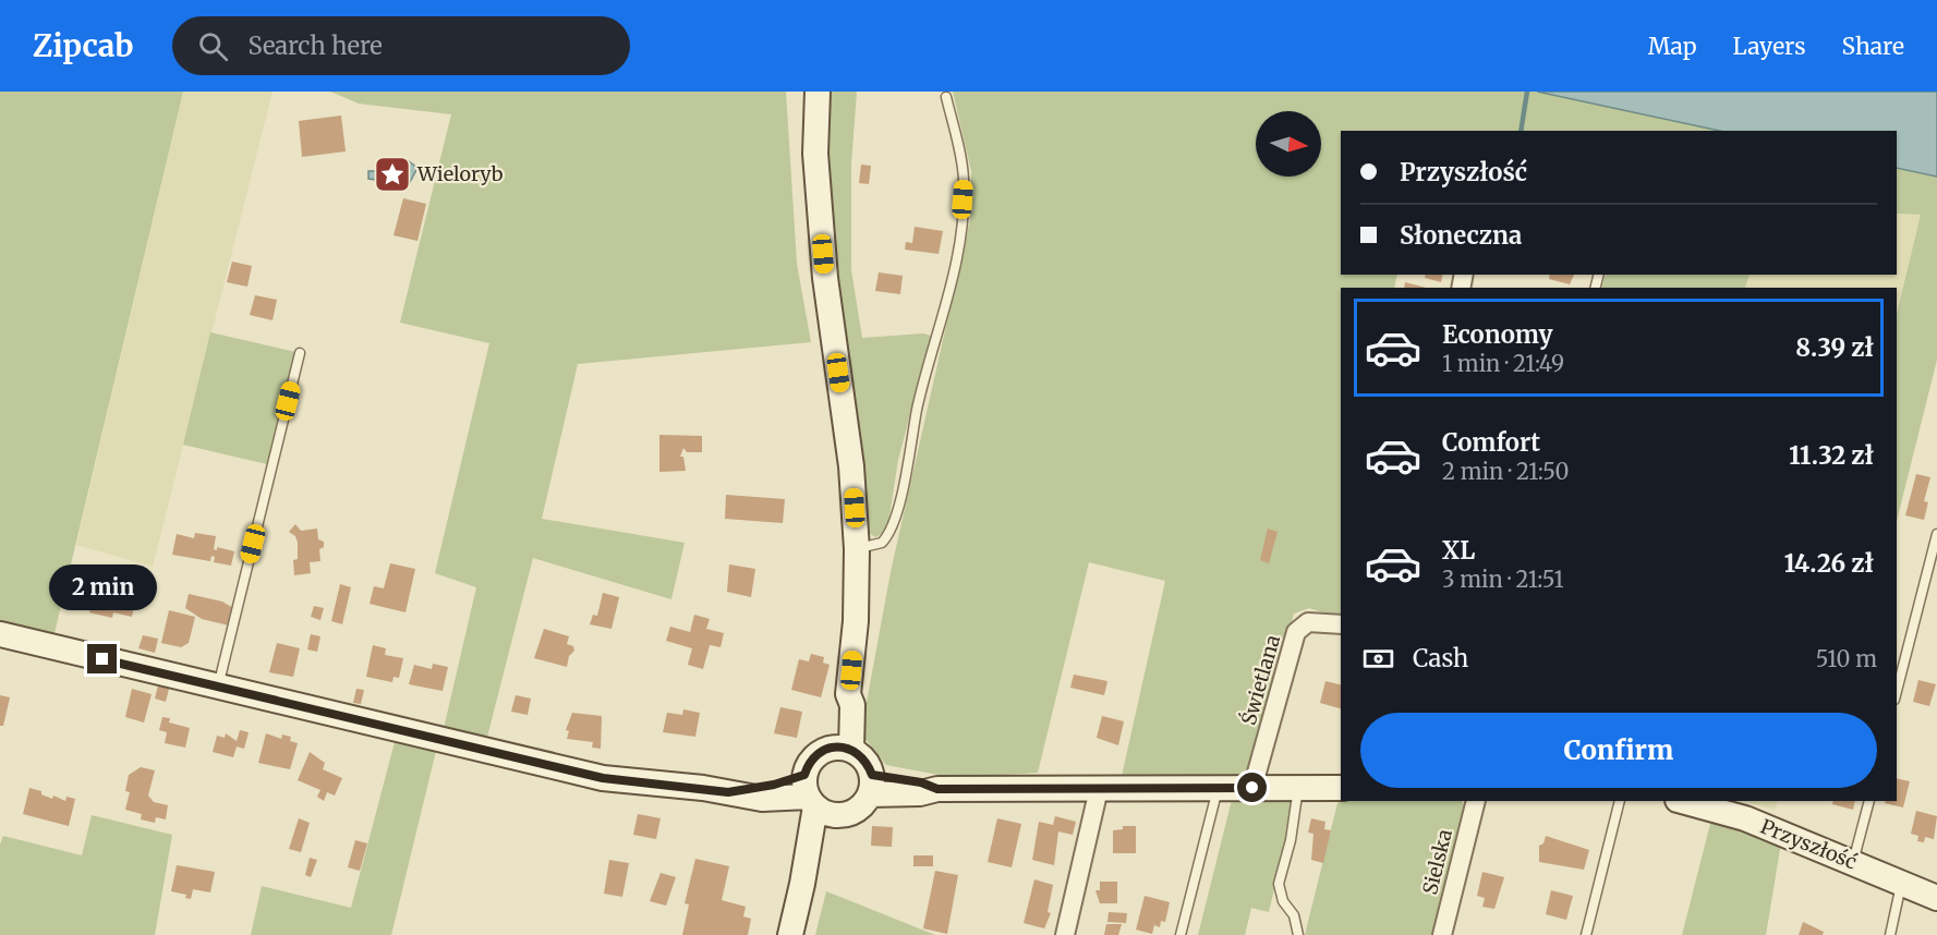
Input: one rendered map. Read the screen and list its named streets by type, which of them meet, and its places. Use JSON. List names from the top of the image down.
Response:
{
  "streets": {
    "street": ["Świetlana", "Przyszłość", "Sielska"]
  },
  "places": {
    "place": ["Wieloryb"]
  },
  "north": "right",
  "page": {
    "header": "Zipcab",
    "search": "Search here",
    "nav": ["Map", "Layers", "Share"],
    "banner": ["Przyszłość", "Słoneczna"],
    "list": [
      {
        "name": "Economy",
        "note": "1 min · 21:49",
        "value": "8.39 zł"
      },
      {
        "name": "Comfort",
        "note": "2 min · 21:50",
        "value": "11.32 zł"
      },
      {
        "name": "XL",
        "note": "3 min · 21:51",
        "value": "14.26 zł"
      }
    ],
    "bubble": "2 min",
    "pay": ["Cash", "510 m"],
    "buttons": "Confirm"
  }
}
